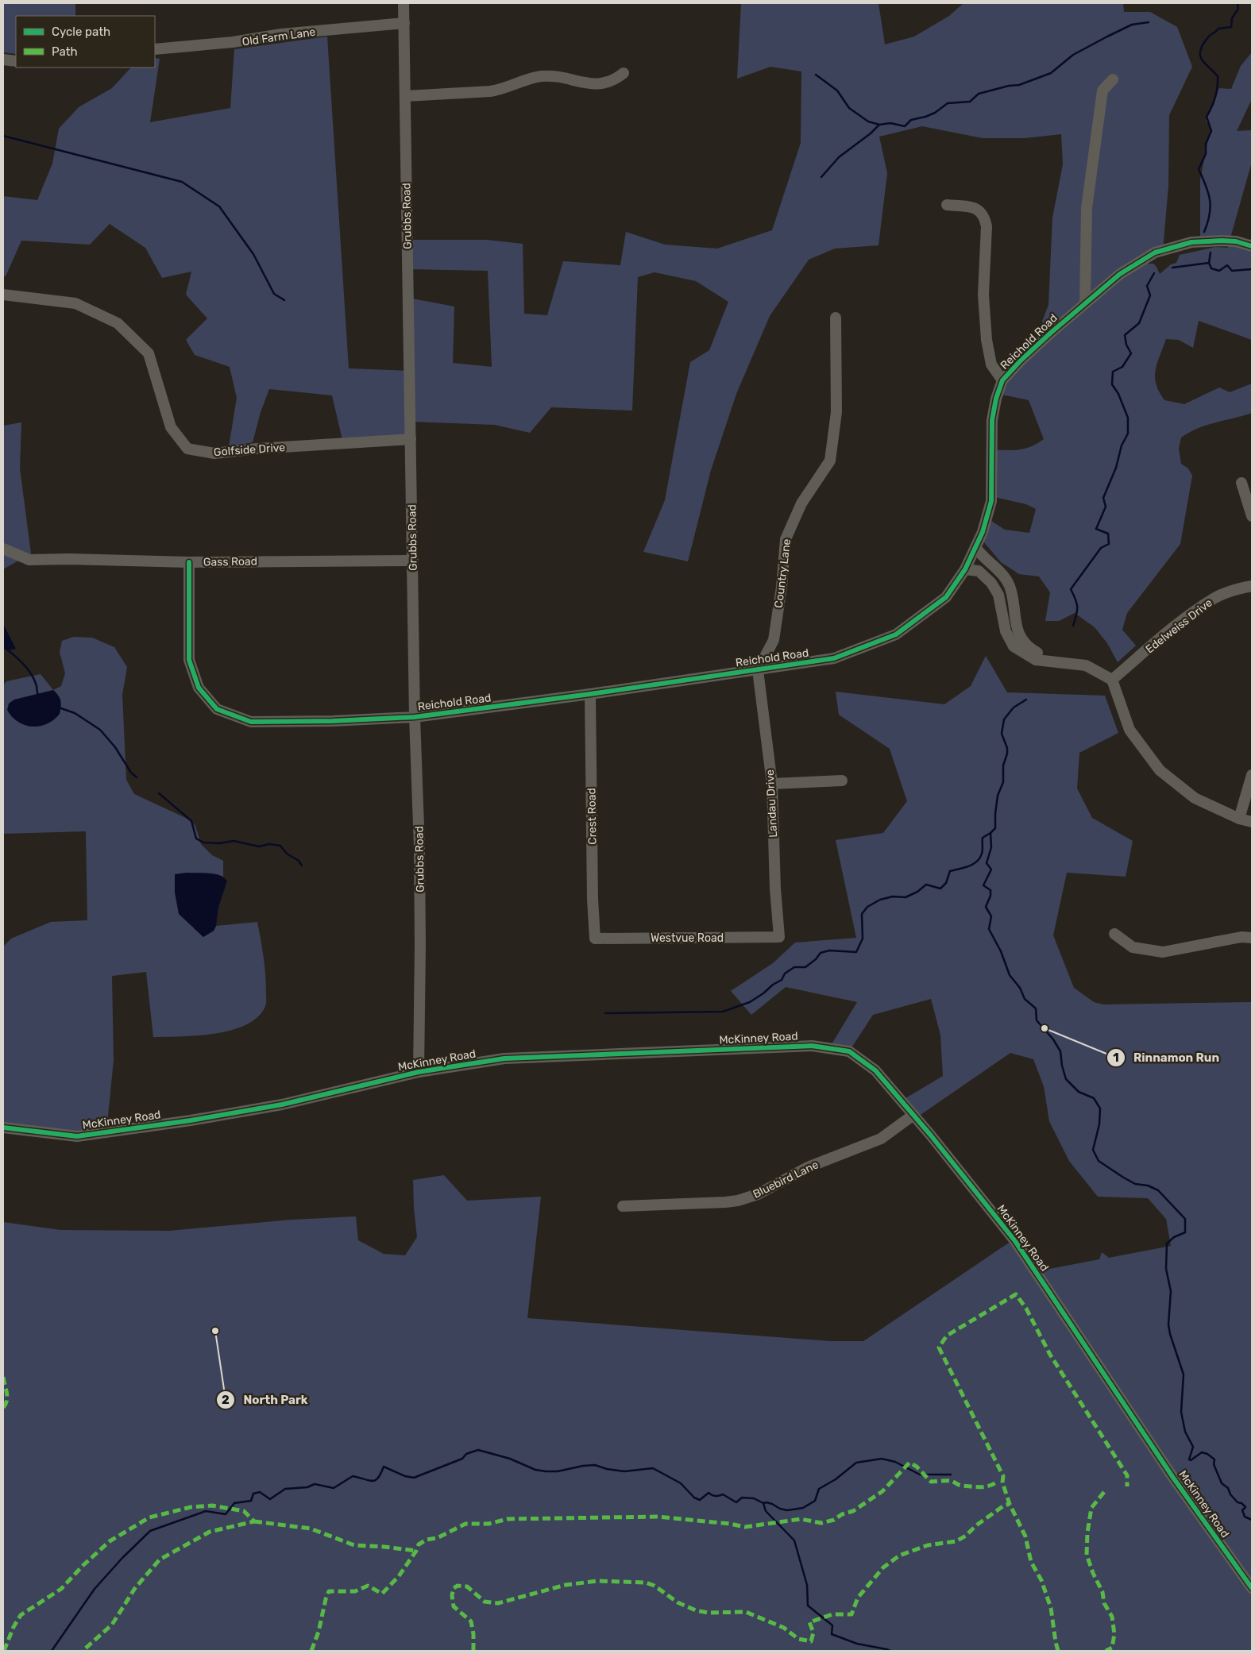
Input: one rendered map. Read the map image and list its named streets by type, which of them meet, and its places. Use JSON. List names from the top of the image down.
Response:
{
  "streets": {
    "street": [
      "Old Farm Lane",
      "Grubbs Road",
      "Reichold Road",
      "Golfside Drive",
      "Gass Road",
      "Country Lane",
      "Edelweiss Drive",
      "Landau Drive",
      "Crest Road",
      "Westvue Road",
      "McKinney Road",
      "Bluebird Lane"
    ]
  },
  "crossings": [
    ["Old Farm Lane", "Grubbs Road"],
    ["Grubbs Road", "Reichold Road"],
    ["Grubbs Road", "Golfside Drive"],
    ["Grubbs Road", "Gass Road"],
    ["Grubbs Road", "McKinney Road"],
    ["Reichold Road", "Gass Road"],
    ["Reichold Road", "Country Lane"],
    ["Reichold Road", "Landau Drive"],
    ["Reichold Road", "Crest Road"],
    ["Country Lane", "Landau Drive"],
    ["Landau Drive", "Westvue Road"],
    ["Crest Road", "Westvue Road"],
    ["McKinney Road", "Bluebird Lane"]
  ],
  "places": ["Rinnamon Run", "North Park"],
  "legend": ["Cycle path", "Path"]
}
